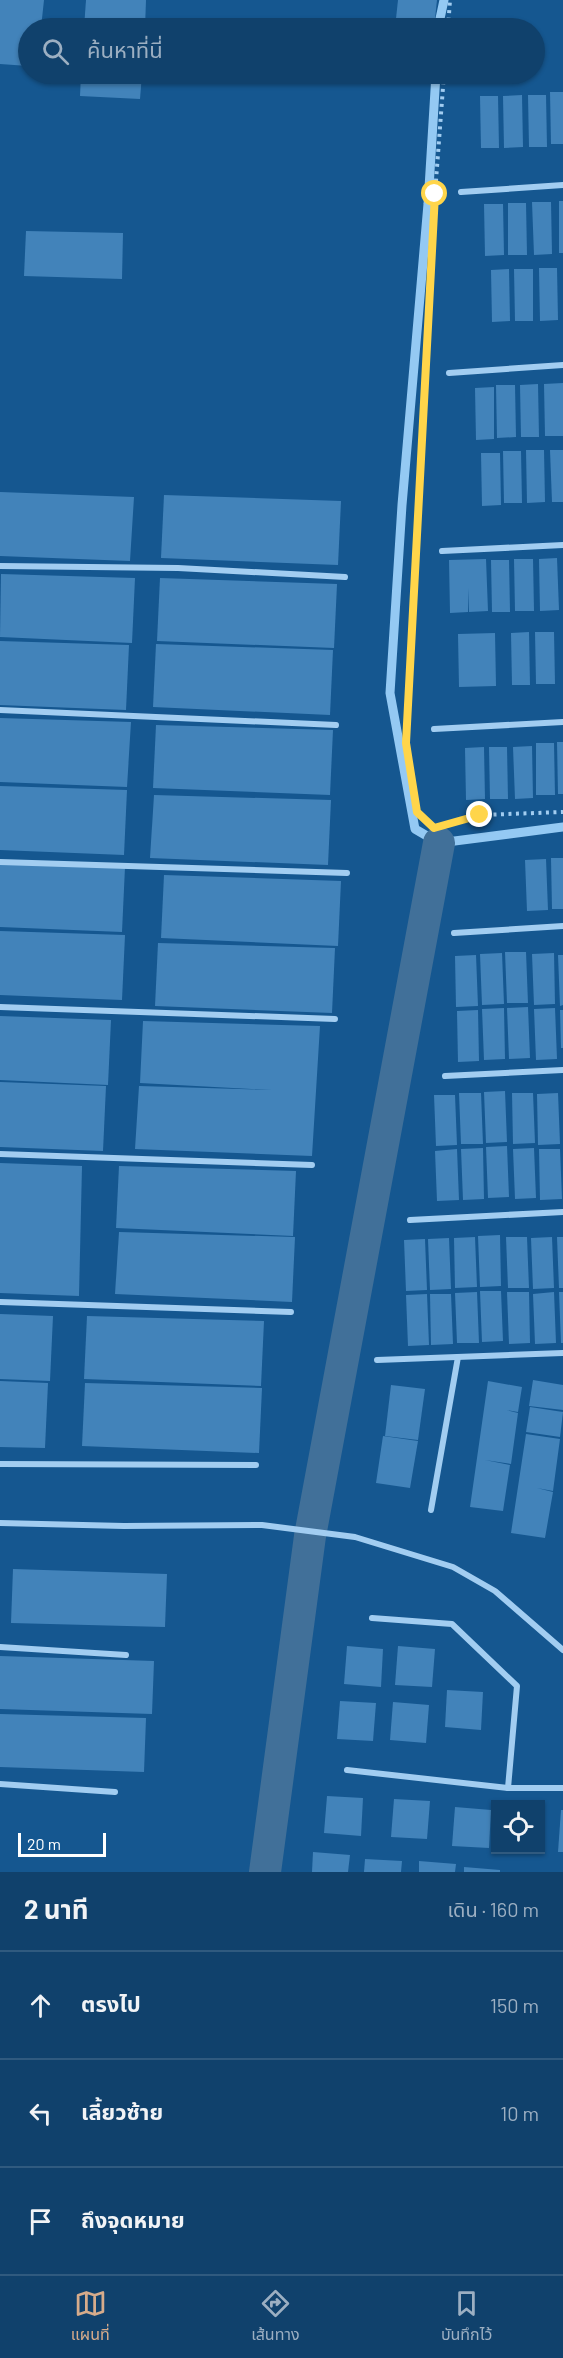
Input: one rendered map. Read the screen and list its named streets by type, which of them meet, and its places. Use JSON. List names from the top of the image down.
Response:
{
  "scale_bar": "20 m",
  "page": {
    "search": "ค้นหาที่นี่",
    "scale": "20 m",
    "heading": ["2 นาที", "เดิน · 160 m"],
    "list": [
      ["ตรงไป", "150 m"],
      ["เลี้ยวซ้าย", "10 m"],
      "ถึงจุดหมาย"
    ],
    "nav": ["แผนที่", "เส้นทาง", "บันทึกไว้"]
  }
}
